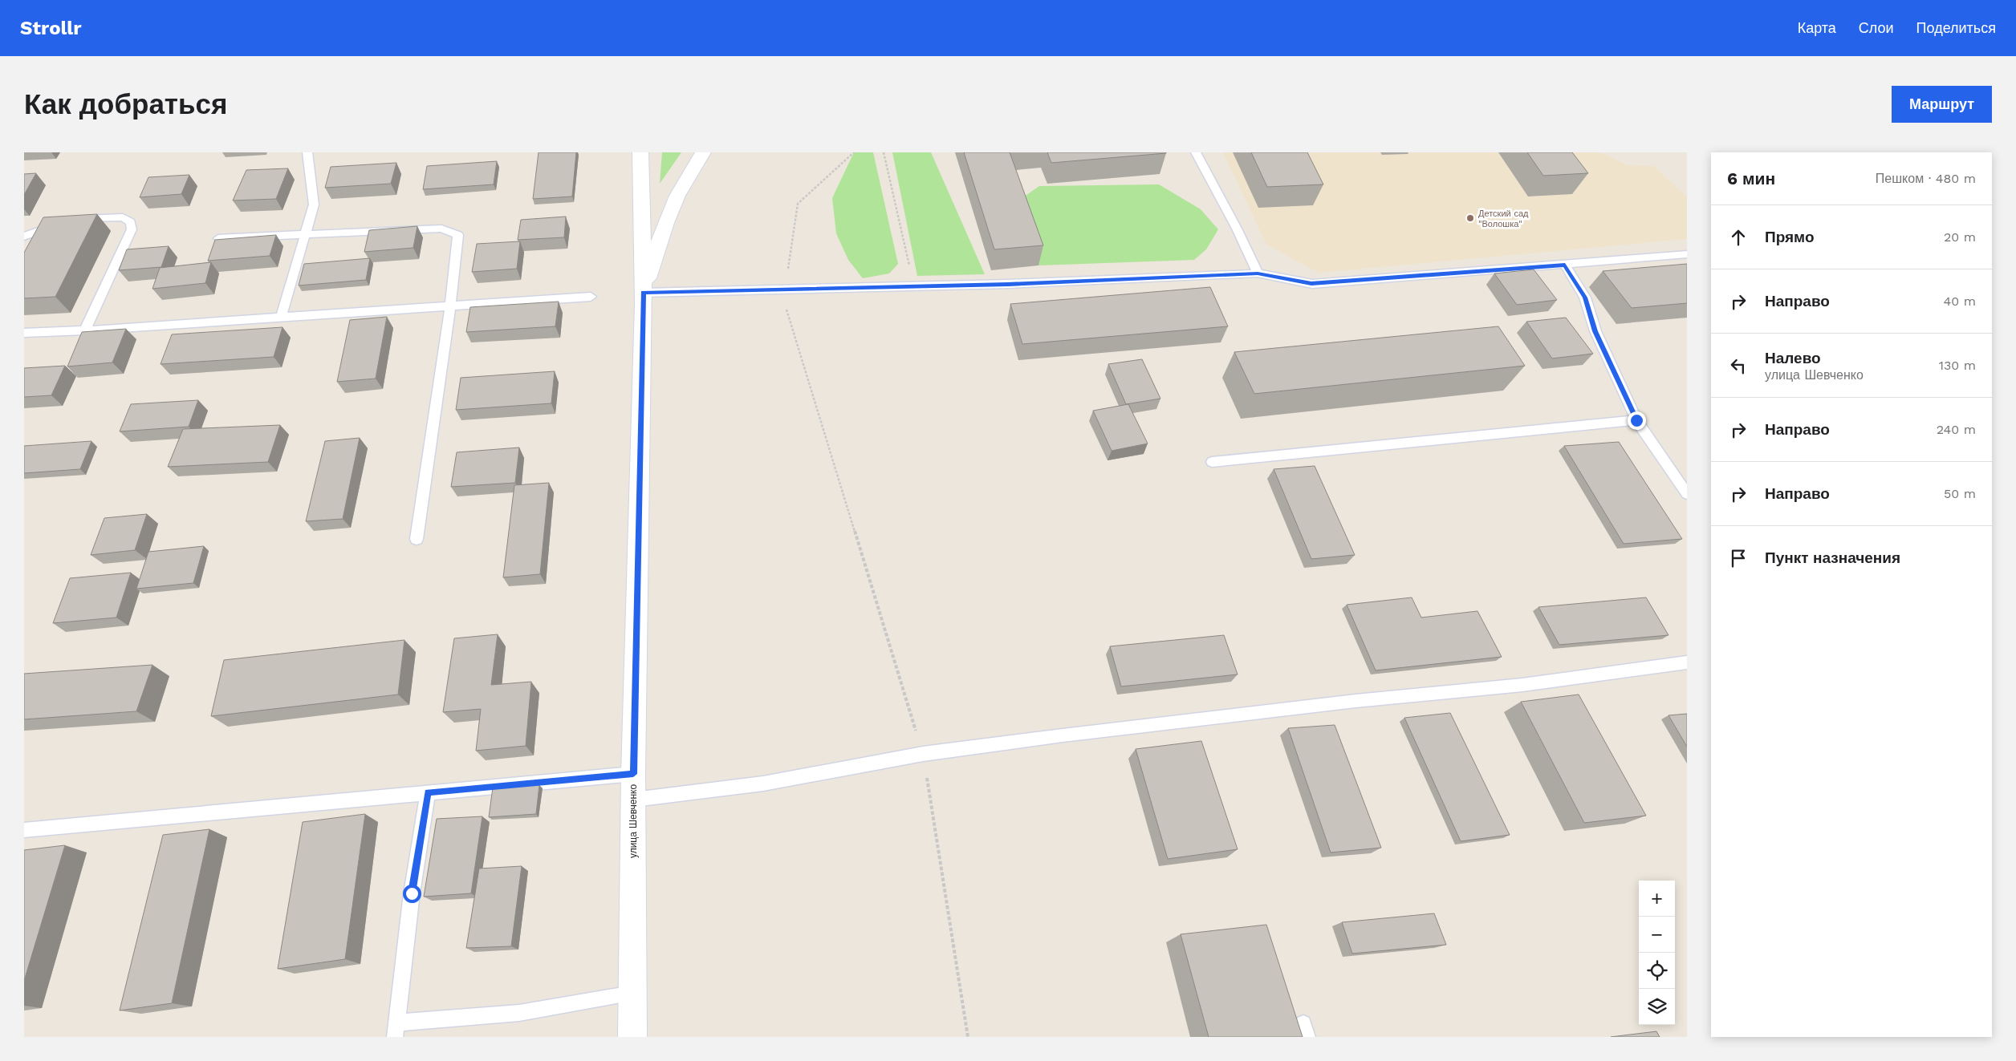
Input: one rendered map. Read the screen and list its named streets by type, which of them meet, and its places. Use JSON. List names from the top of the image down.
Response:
{
  "streets": {
    "street": ["улица Шевченко"]
  },
  "places": ["Детский сад \"Волошка\""],
  "page": {
    "header": "Strollr",
    "nav": ["Карта", "Слои", "Поделиться"],
    "buttons": "Маршрут",
    "title": "Как добраться",
    "heading": ["6 мин", "Пешком · 480 m"],
    "list": [
      ["Прямо", "20 m"],
      ["Направо", "40 m"],
      ["Налево", "улица Шевченко", "130 m"],
      ["Направо", "240 m"],
      ["Направо", "50 m"],
      "Пункт назначения"
    ],
    "map_buttons": ["+", "−"]
  }
}
